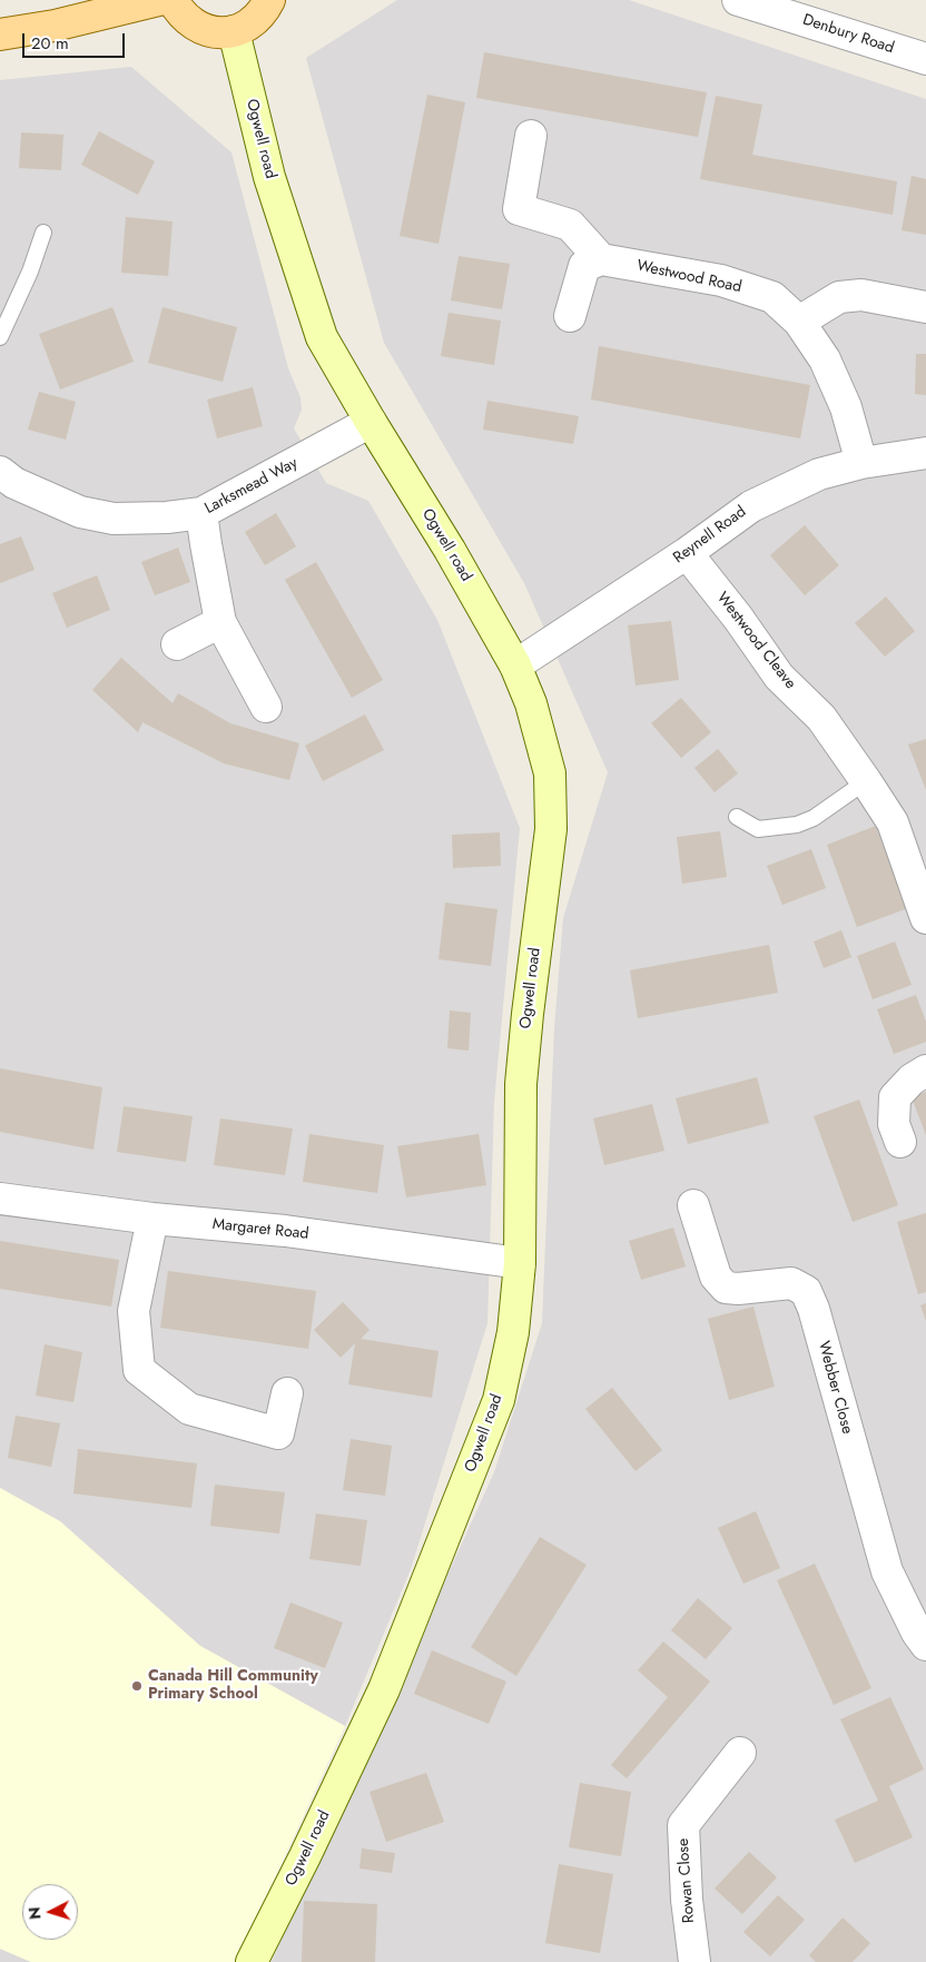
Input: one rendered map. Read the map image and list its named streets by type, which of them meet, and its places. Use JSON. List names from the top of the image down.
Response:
{
  "streets": {
    "street": [
      "Denbury Road",
      "Ogwell road",
      "Westwood Road",
      "Larksmead Way",
      "Reynell Road",
      "Westwood Cleave",
      "Margaret Road",
      "Webber Close",
      "Rowan Close"
    ]
  },
  "crossings": [
    ["Ogwell road", "Larksmead Way"],
    ["Ogwell road", "Reynell Road"],
    ["Ogwell road", "Margaret Road"],
    ["Westwood Road", "Reynell Road"],
    ["Reynell Road", "Westwood Cleave"]
  ],
  "places": ["Canada Hill Community Primary School"],
  "scale_bar": "20 m",
  "north": "left"
}
